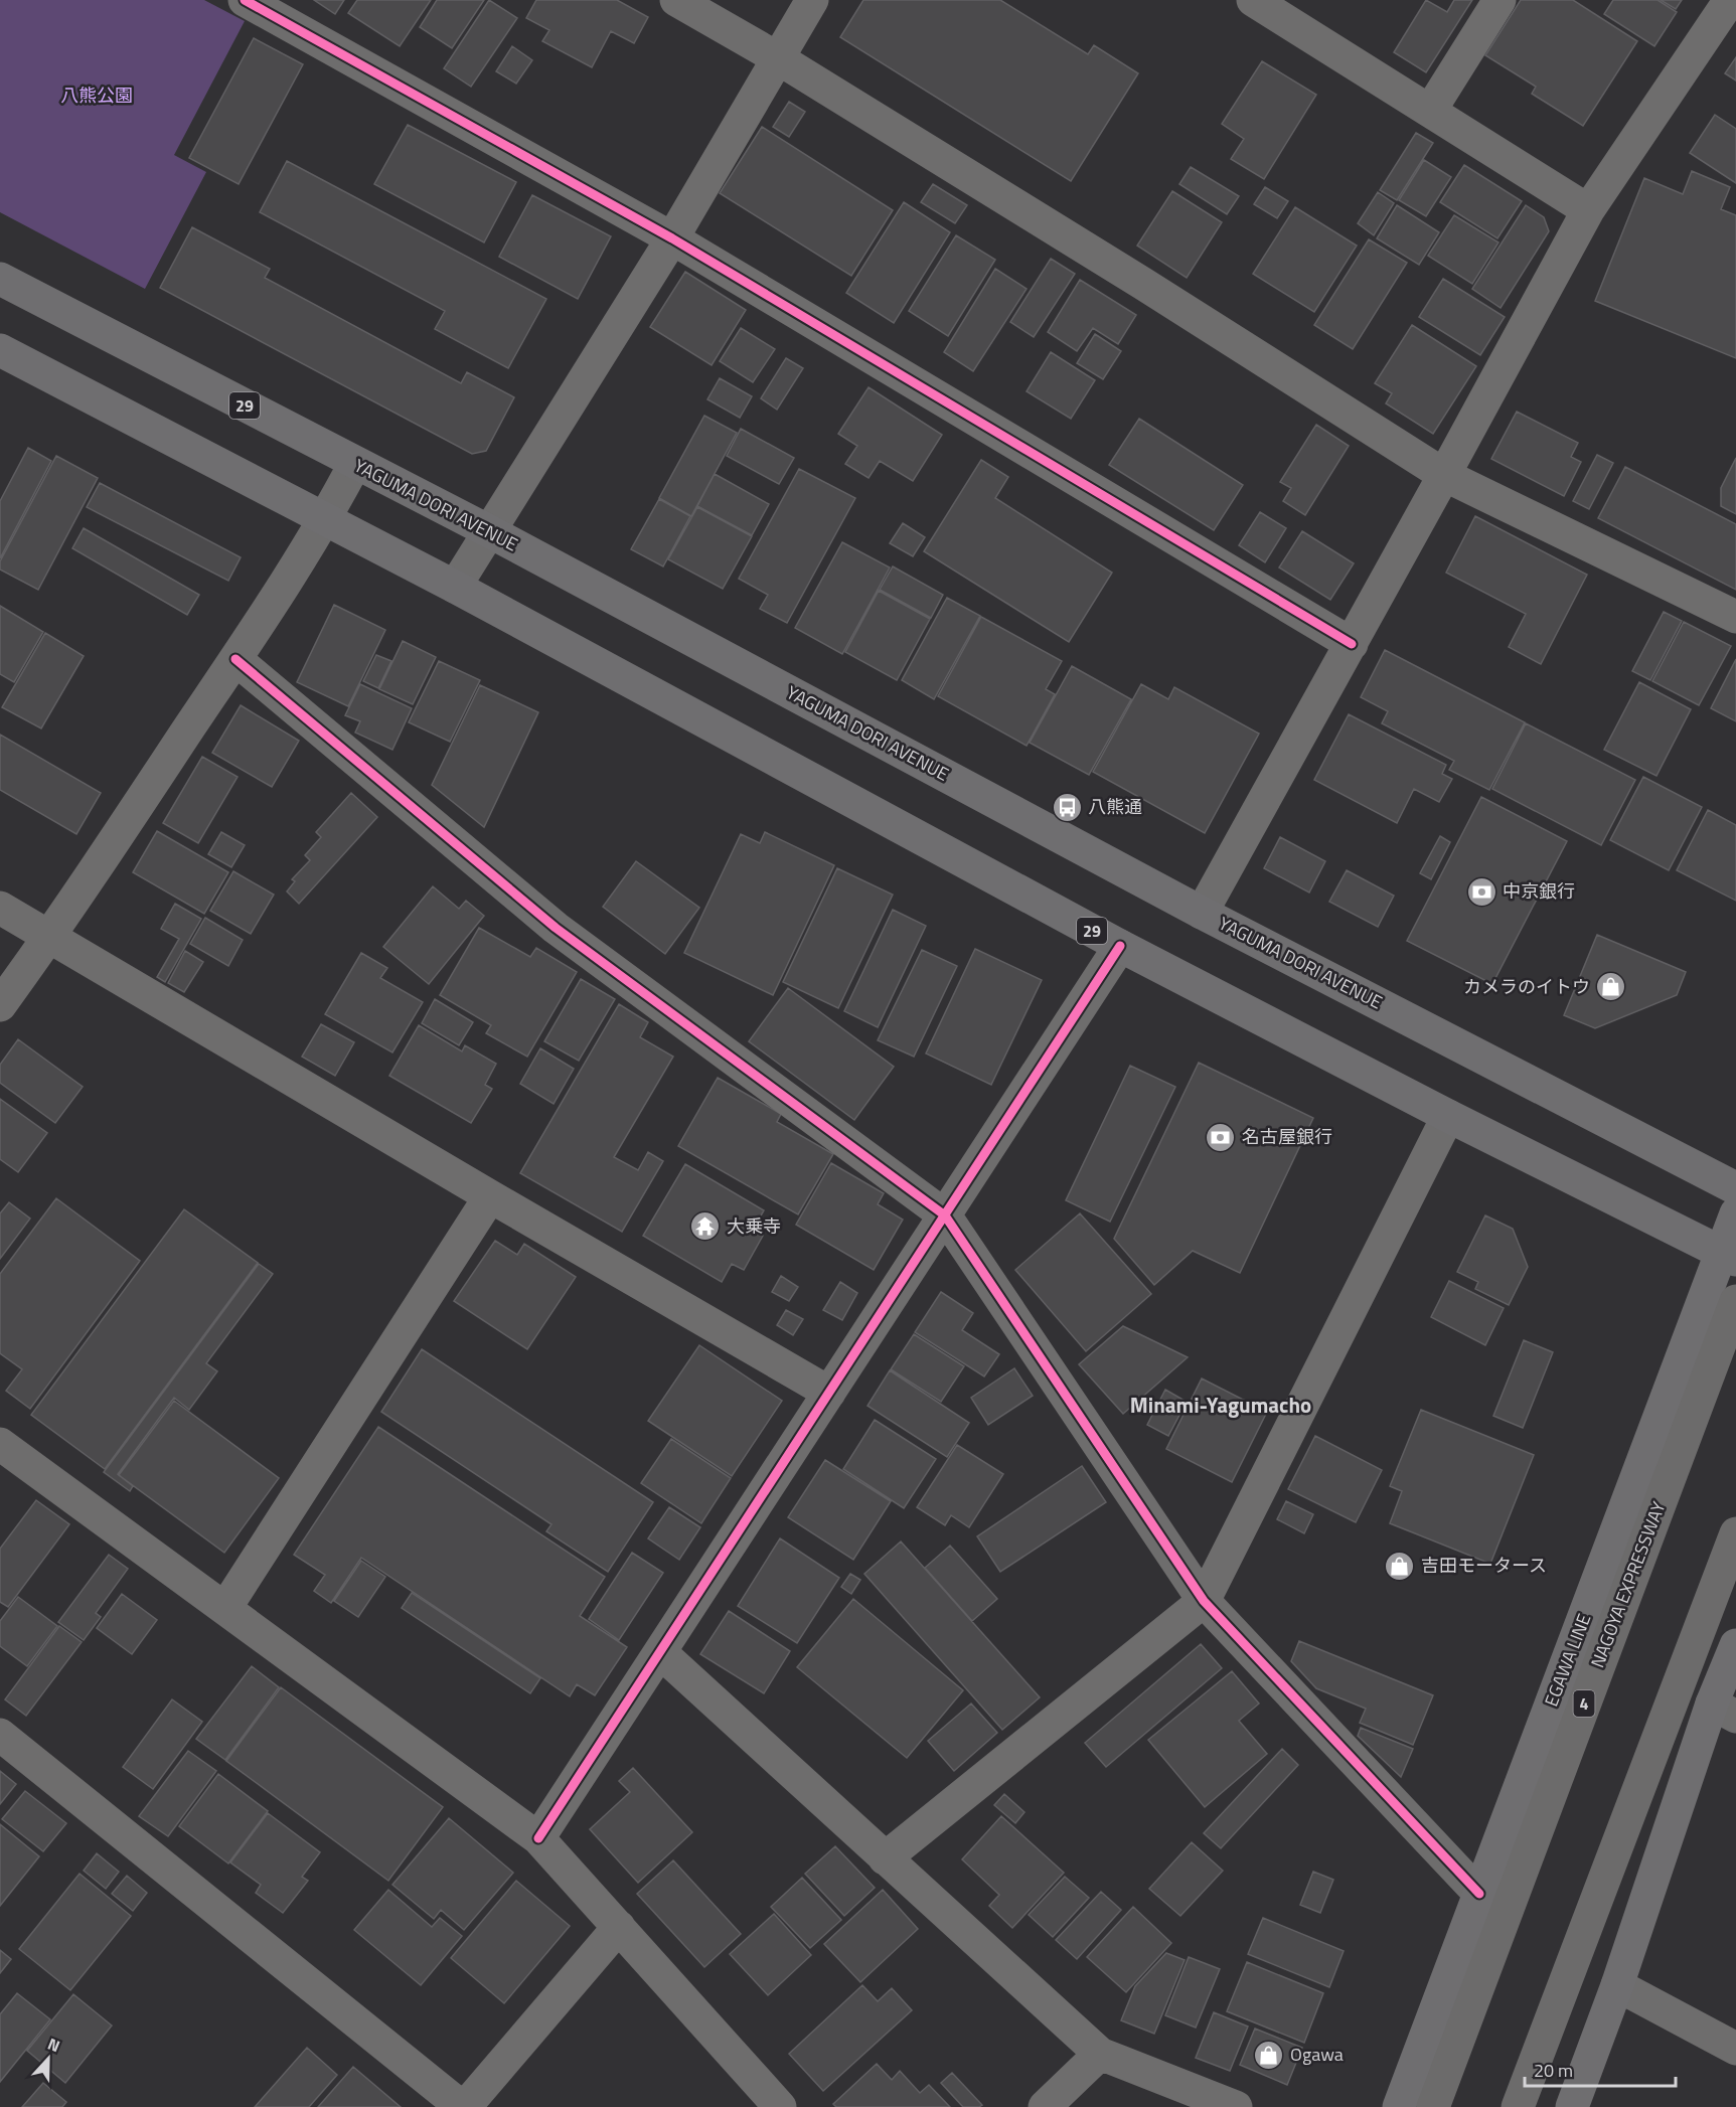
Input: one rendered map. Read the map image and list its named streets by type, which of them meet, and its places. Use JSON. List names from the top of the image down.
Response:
{
  "streets": {
    "highway": ["NAGOYA EXPRESSWAY", "4"],
    "main road": ["29", "YAGUMA DORI AVENUE", "EGAWA LINE"]
  },
  "crossings": [
    ["29", "EGAWA LINE"]
  ],
  "districts": ["Minami-Yagumacho"],
  "parks": ["八熊公園"],
  "places": {
    "bus stop": ["八熊通"],
    "bank": ["中京銀行", "名古屋銀行"],
    "shop": ["カメラのイトウ", "吉田モータース", "Ogawa"],
    "temple": ["大乗寺"]
  },
  "scale_bar": "20 m",
  "north": "top"
}
